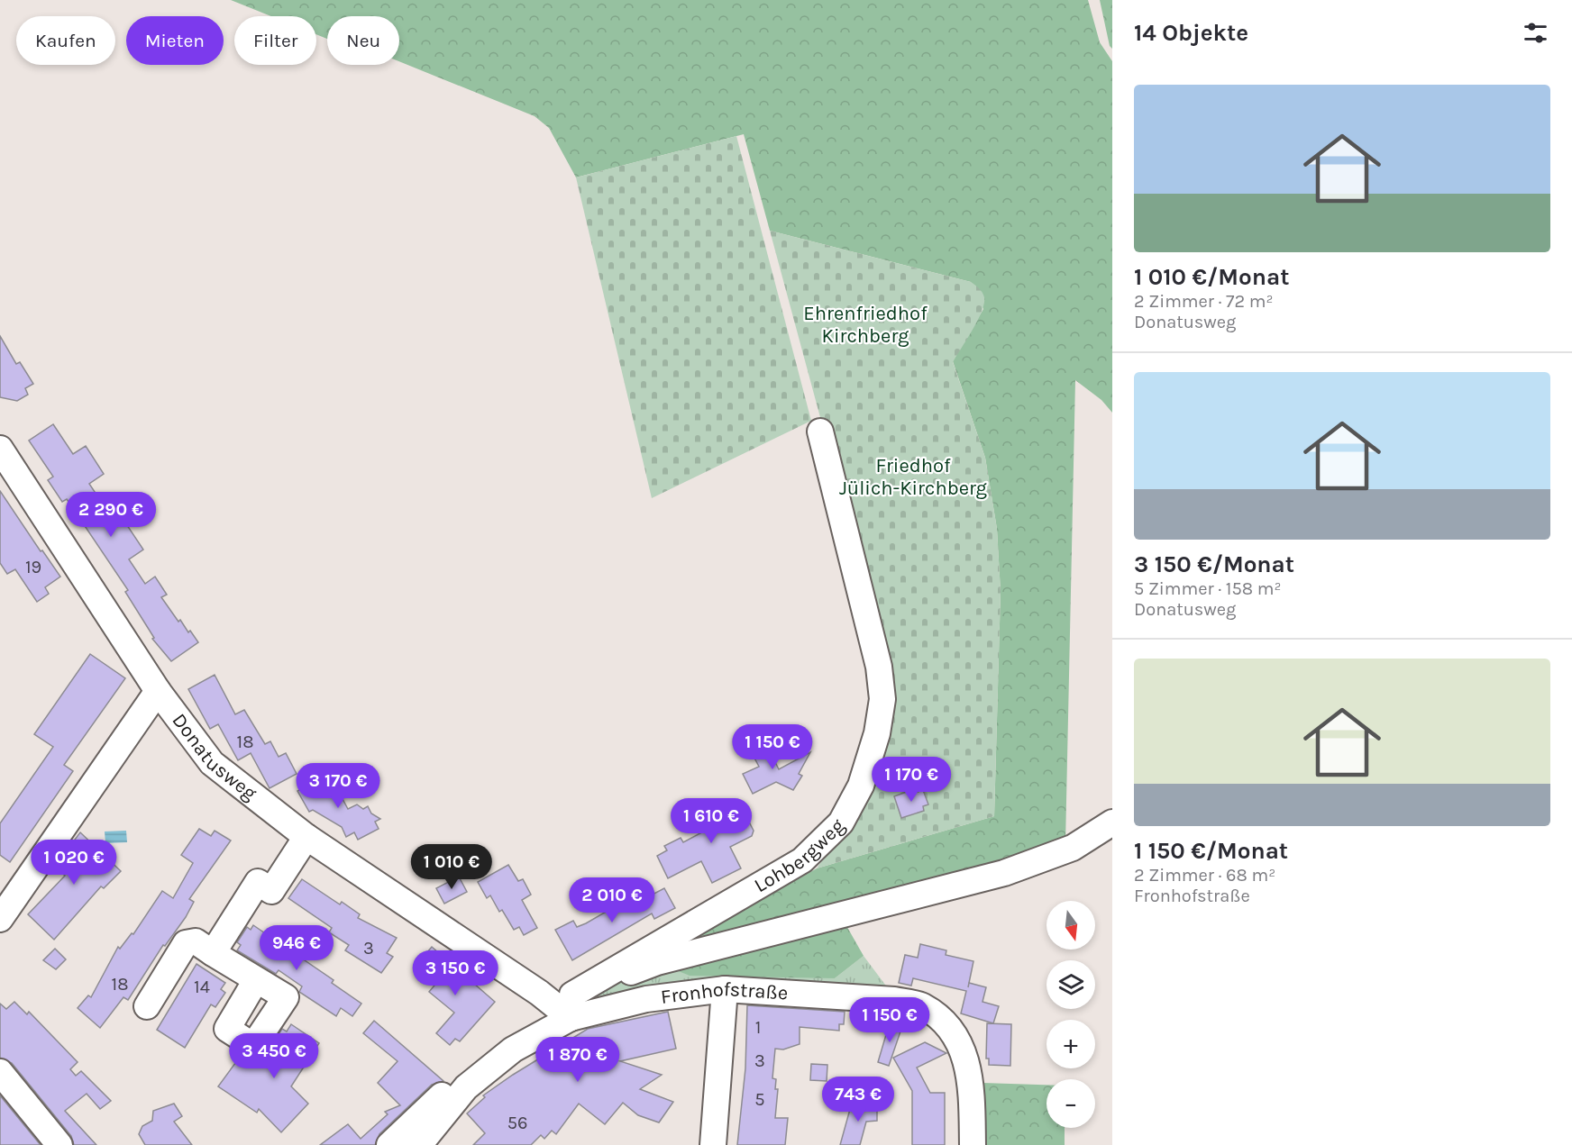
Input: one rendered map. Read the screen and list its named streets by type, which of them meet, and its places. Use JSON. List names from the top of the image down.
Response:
{
  "streets": {
    "street": ["Donatusweg", "Lohbergweg", "Fronhofstraße"]
  },
  "crossings": [
    ["Donatusweg", "Lohbergweg"],
    ["Donatusweg", "Fronhofstraße"],
    ["Lohbergweg", "Fronhofstraße"]
  ],
  "parks": ["Ehrenfriedhof Kirchberg", "Friedhof Jülich-Kirchberg"],
  "house_numbers": [
    "19",
    "18",
    "3",
    "18",
    "14",
    "1",
    "3",
    "5",
    "56"
  ],
  "north": "bottom",
  "page": {
    "heading": "14 Objekte",
    "chip": [
      "Kaufen",
      "Mieten",
      "Filter",
      "Neu"
    ],
    "list": [
      {
        "name": "1 010 €/Monat",
        "note": "2 Zimmer · 72 m² · Donatusweg"
      },
      {
        "name": "3 150 €/Monat",
        "note": "5 Zimmer · 158 m² · Donatusweg"
      },
      {
        "name": "1 150 €/Monat",
        "note": "2 Zimmer · 68 m² · Fronhofstraße"
      }
    ],
    "price": [
      "2 290 €",
      "1 150 €",
      "1 170 €",
      "3 170 €",
      "1 610 €",
      "1 020 €",
      "1 010 €",
      "2 010 €",
      "946 €",
      "3 150 €",
      "1 150 €",
      "3 450 €",
      "1 870 €",
      "743 €"
    ],
    "map_buttons": ["+", "−"]
  }
}
